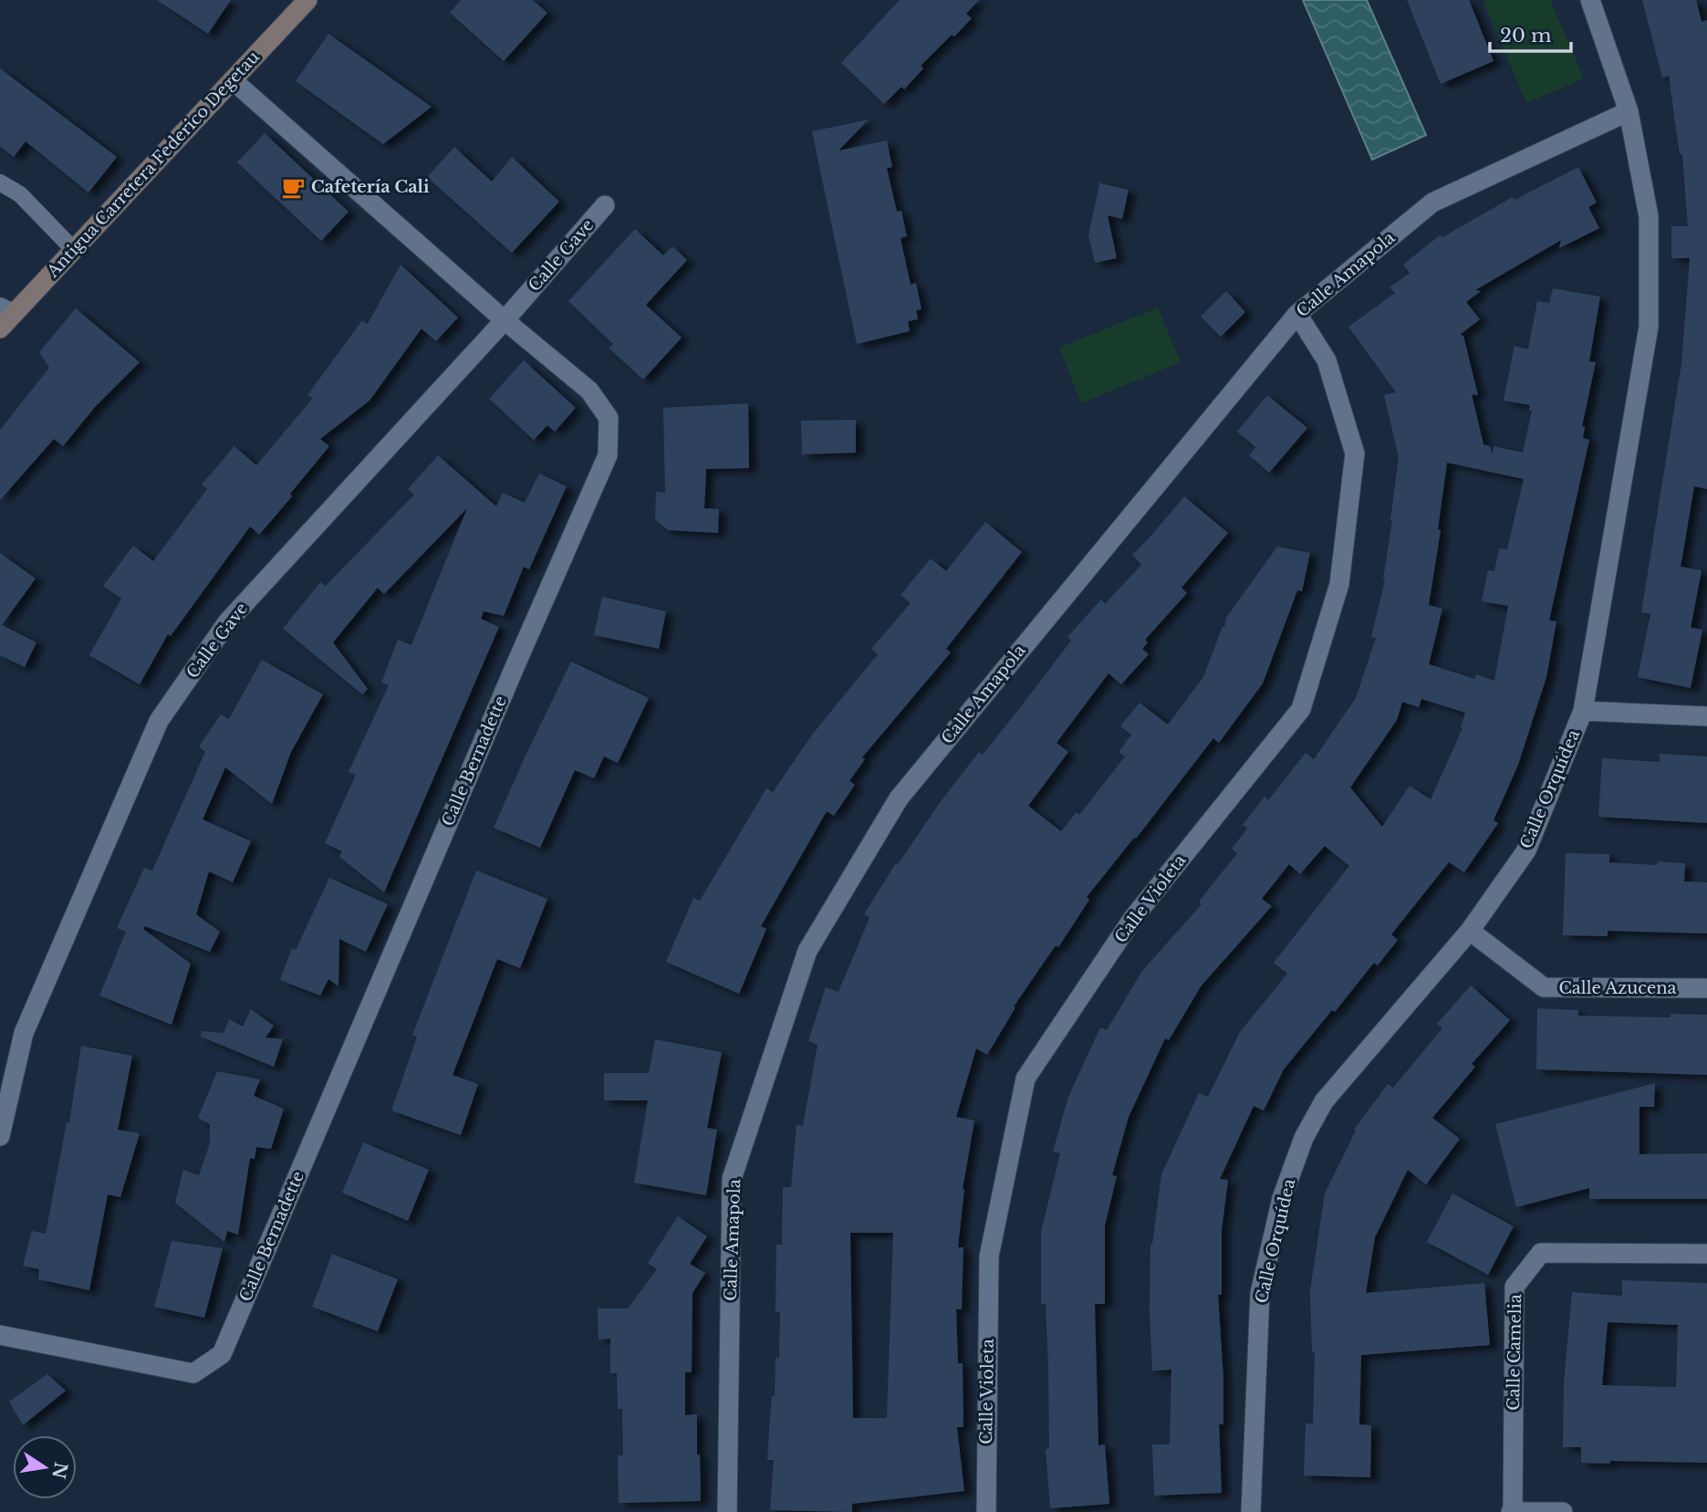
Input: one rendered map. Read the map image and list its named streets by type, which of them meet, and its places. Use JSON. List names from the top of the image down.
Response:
{
  "streets": {
    "street": [
      "Antigua Carretera Federico Degetau",
      "Calle Gave",
      "Calle Amapola",
      "Calle Bernadette",
      "Calle Orquídea",
      "Calle Violeta",
      "Calle Azucena",
      "Calle Camelia"
    ]
  },
  "crossings": [
    ["Antigua Carretera Federico Degetau", "Calle Bernadette"],
    ["Calle Gave", "Calle Bernadette"],
    ["Calle Amapola", "Calle Orquídea"],
    ["Calle Amapola", "Calle Violeta"],
    ["Calle Orquídea", "Calle Azucena"]
  ],
  "places": {
    "cafe": ["Cafetería Cali"]
  },
  "scale_bar": "20 m",
  "north": "right"
}
